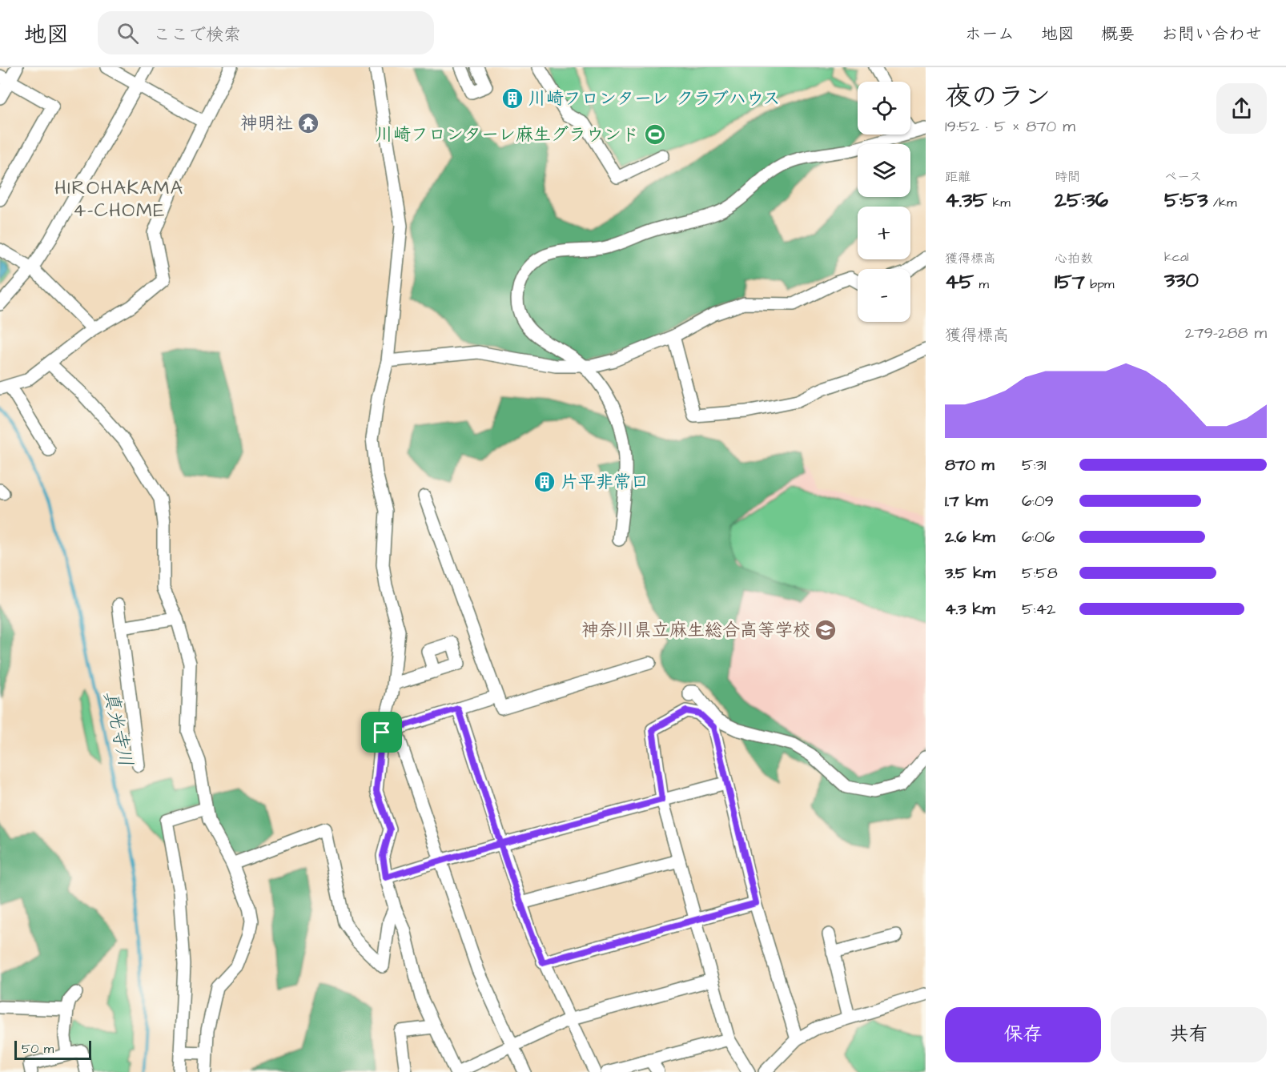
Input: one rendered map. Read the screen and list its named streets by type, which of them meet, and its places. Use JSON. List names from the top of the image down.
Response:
{
  "districts": ["HIROHAKAMA 4-CHOME"],
  "water": ["真光寺川"],
  "places": {
    "building": ["川崎フロンターレ クラブハウス", "片平非常口"],
    "temple": ["神明社"],
    "sports": ["川崎フロンターレ麻生グラウンド"],
    "school or university": ["神奈川県立麻生総合高等学校"]
  },
  "scale_bar": "50 m",
  "page": {
    "header": "地図",
    "search": "ここで検索",
    "nav": [
      "ホーム",
      "地図",
      "概要",
      "お問い合わせ"
    ],
    "heading": ["夜のラン", "19:52 · 5 × 870 m"],
    "map_buttons": ["+", "−"],
    "stats": [
      ["距離", "4.35 km"],
      ["時間", "25:36"],
      ["ペース", "5:53 /km"],
      ["獲得標高", "45 m"],
      ["心拍数", "157 bpm"],
      ["kcal", "330"]
    ],
    "chart": ["獲得標高", "279–288 m"],
    "list": [
      {
        "name": "870 m",
        "note": "5:31"
      },
      {
        "name": "1.7 km",
        "note": "6:09"
      },
      {
        "name": "2.6 km",
        "note": "6:06"
      },
      {
        "name": "3.5 km",
        "note": "5:58"
      },
      {
        "name": "4.3 km",
        "note": "5:42"
      }
    ],
    "buttons": ["保存", "共有"],
    "scale": "50 m"
  }
}
